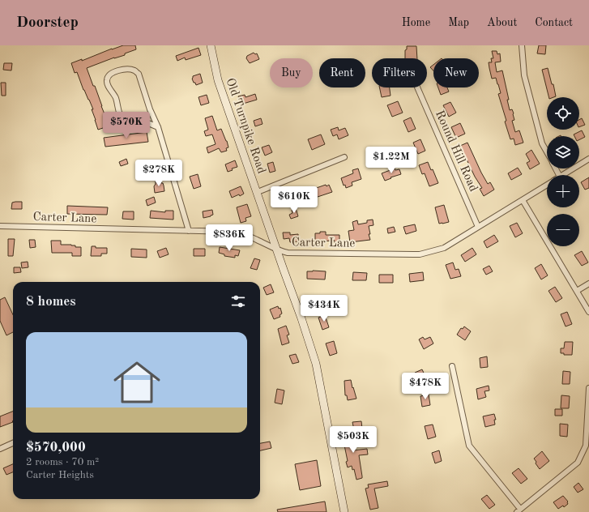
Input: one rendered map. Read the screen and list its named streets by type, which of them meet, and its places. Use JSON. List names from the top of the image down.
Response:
{
  "streets": {
    "main road": ["Old Turnpike Road"],
    "street": ["Round Hill Road", "Carter Lane"]
  },
  "crossings": [
    ["Old Turnpike Road", "Carter Lane"],
    ["Round Hill Road", "Carter Lane"]
  ],
  "page": {
    "header": "Doorstep",
    "nav": [
      "Home",
      "Map",
      "About",
      "Contact"
    ],
    "chip": [
      "Buy",
      "Rent",
      "Filters",
      "New"
    ],
    "map_buttons": ["+", "−"],
    "price": [
      "$570K",
      "$1.22M",
      "$278K",
      "$610K",
      "$836K",
      "$434K",
      "$478K",
      "$503K"
    ],
    "heading": "8 homes",
    "list": [
      {
        "name": "$570,000",
        "note": "2 rooms · 70 m² · Carter Heights"
      }
    ]
  }
}
